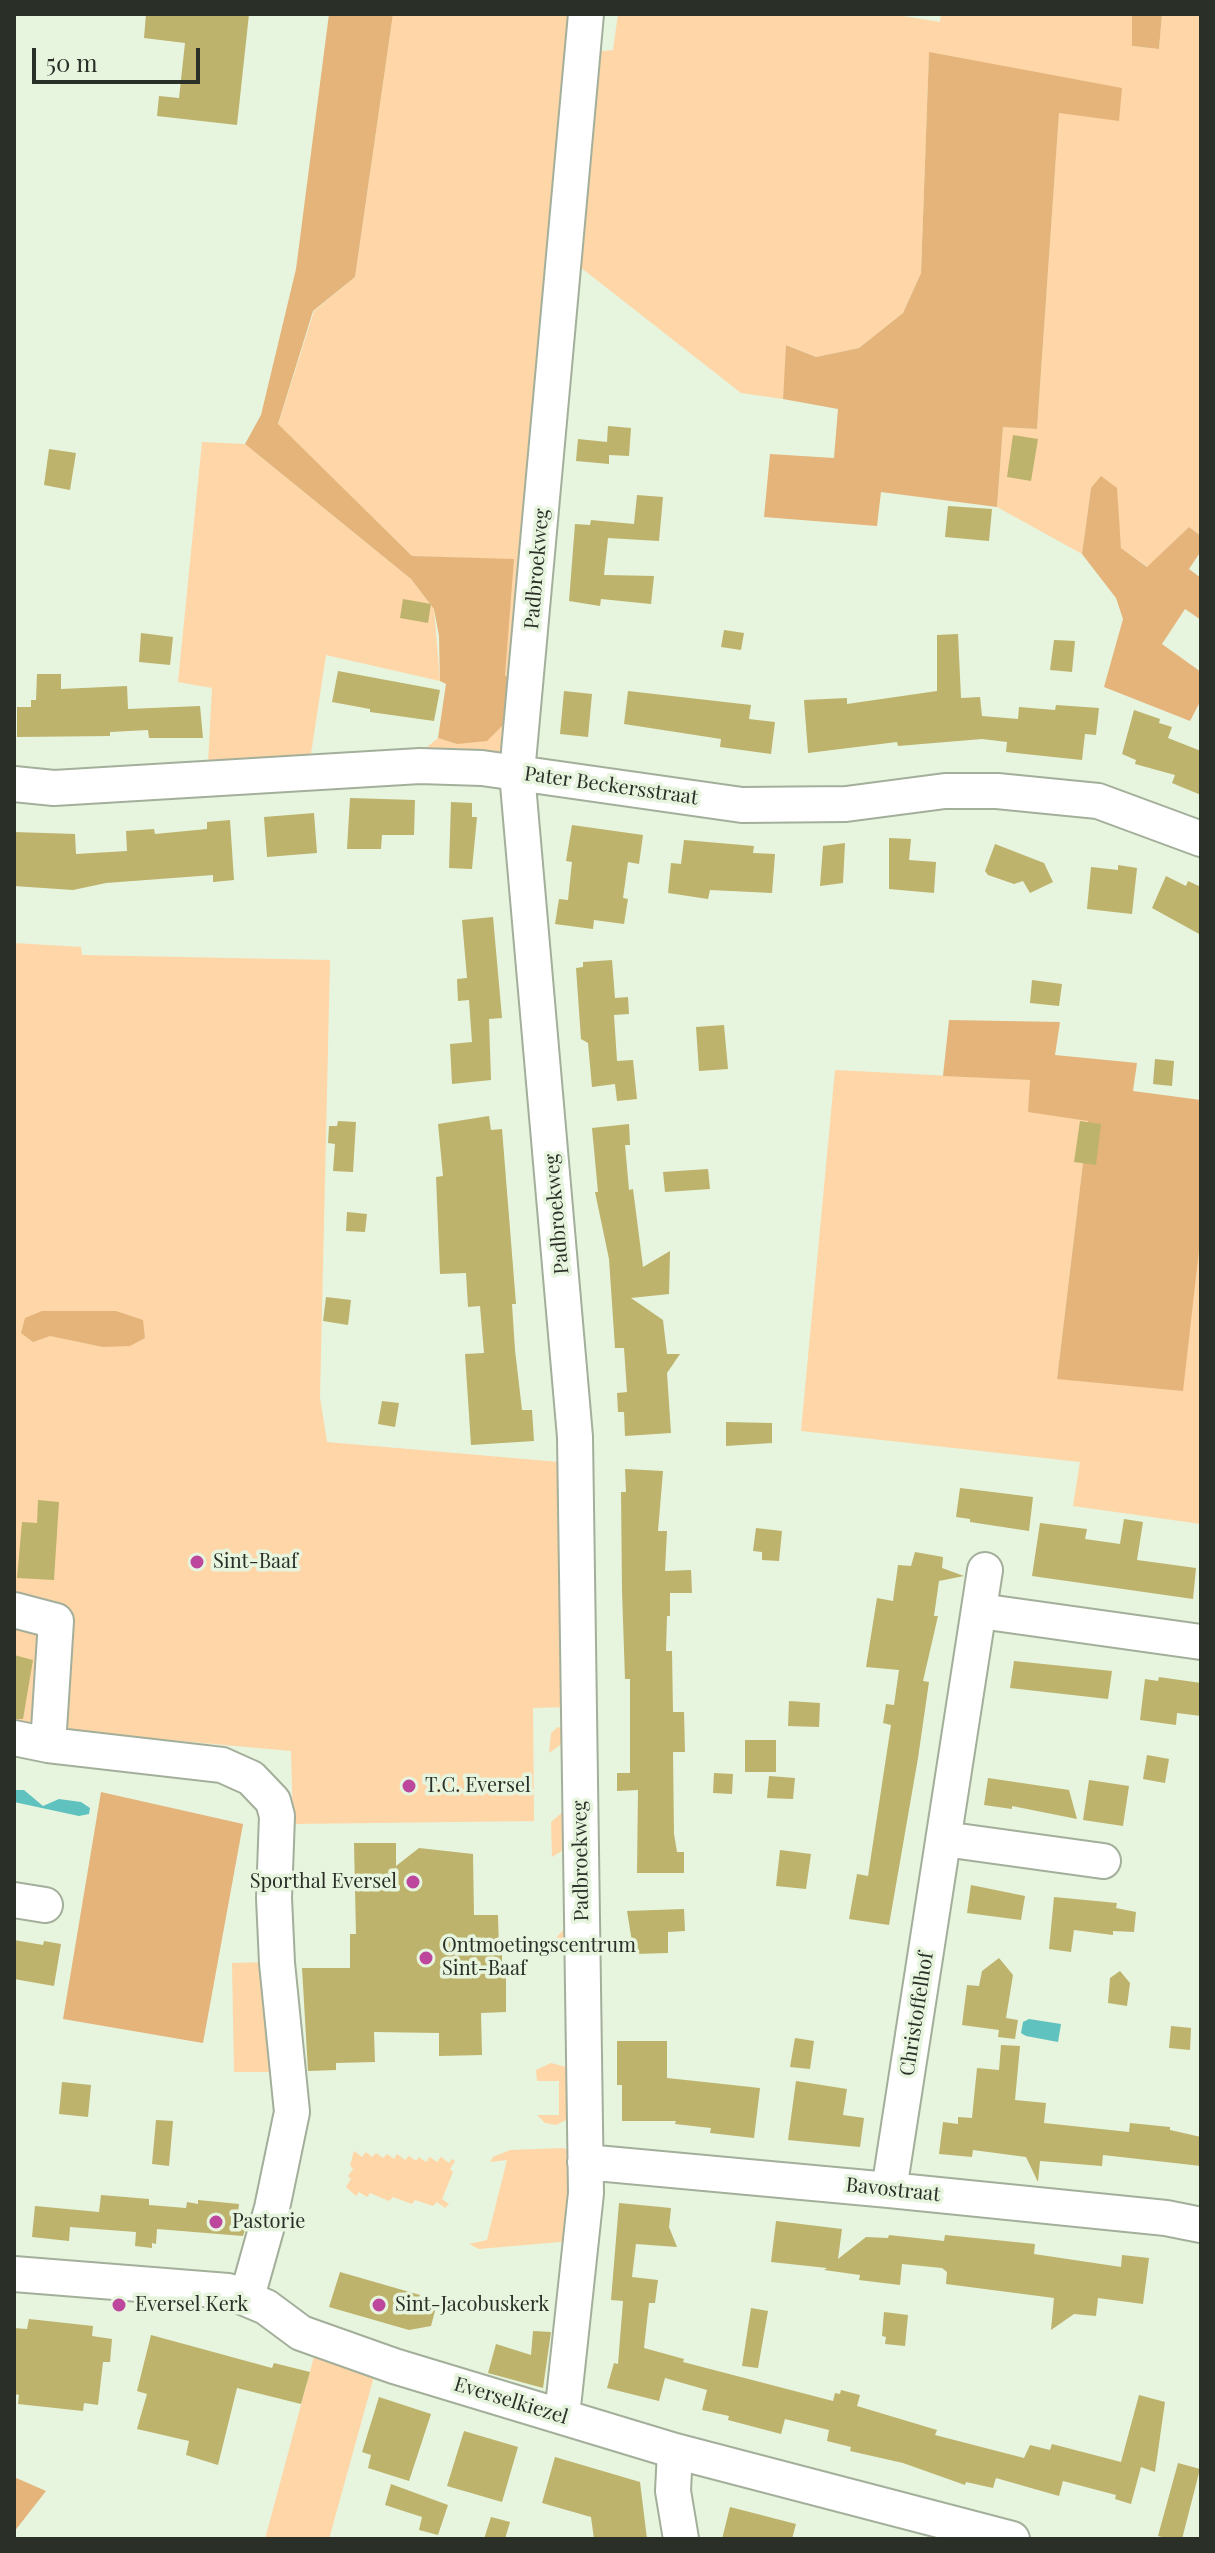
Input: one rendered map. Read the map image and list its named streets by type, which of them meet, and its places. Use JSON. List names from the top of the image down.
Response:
{
  "streets": {
    "street": [
      "Padbroekweg",
      "Pater Beckersstraat",
      "Christoffelhof",
      "Bavostraat",
      "Everselkiezel"
    ]
  },
  "crossings": [
    ["Padbroekweg", "Pater Beckersstraat"],
    ["Padbroekweg", "Bavostraat"],
    ["Padbroekweg", "Everselkiezel"],
    ["Christoffelhof", "Bavostraat"]
  ],
  "places": [
    "Sint-Baaf",
    "T.C. Eversel",
    "Sporthal Eversel",
    "Ontmoetingscentrum Sint-Baaf",
    "Pastorie",
    "Eversel Kerk",
    "Sint-Jacobuskerk"
  ],
  "scale_bar": "50 m"
}
